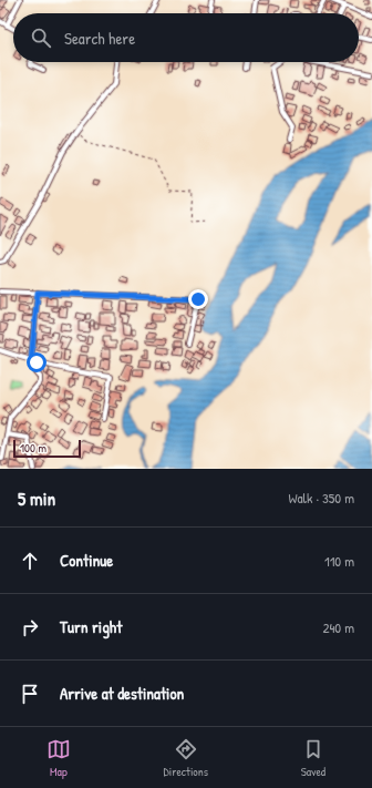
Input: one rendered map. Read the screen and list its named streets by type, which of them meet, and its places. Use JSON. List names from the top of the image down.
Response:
{
  "scale_bar": "100 m",
  "page": {
    "search": "Search here",
    "scale": "100 m",
    "heading": ["5 min", "Walk · 350 m"],
    "list": [
      ["Continue", "110 m"],
      ["Turn right", "240 m"],
      "Arrive at destination"
    ],
    "nav": ["Map", "Directions", "Saved"]
  }
}
